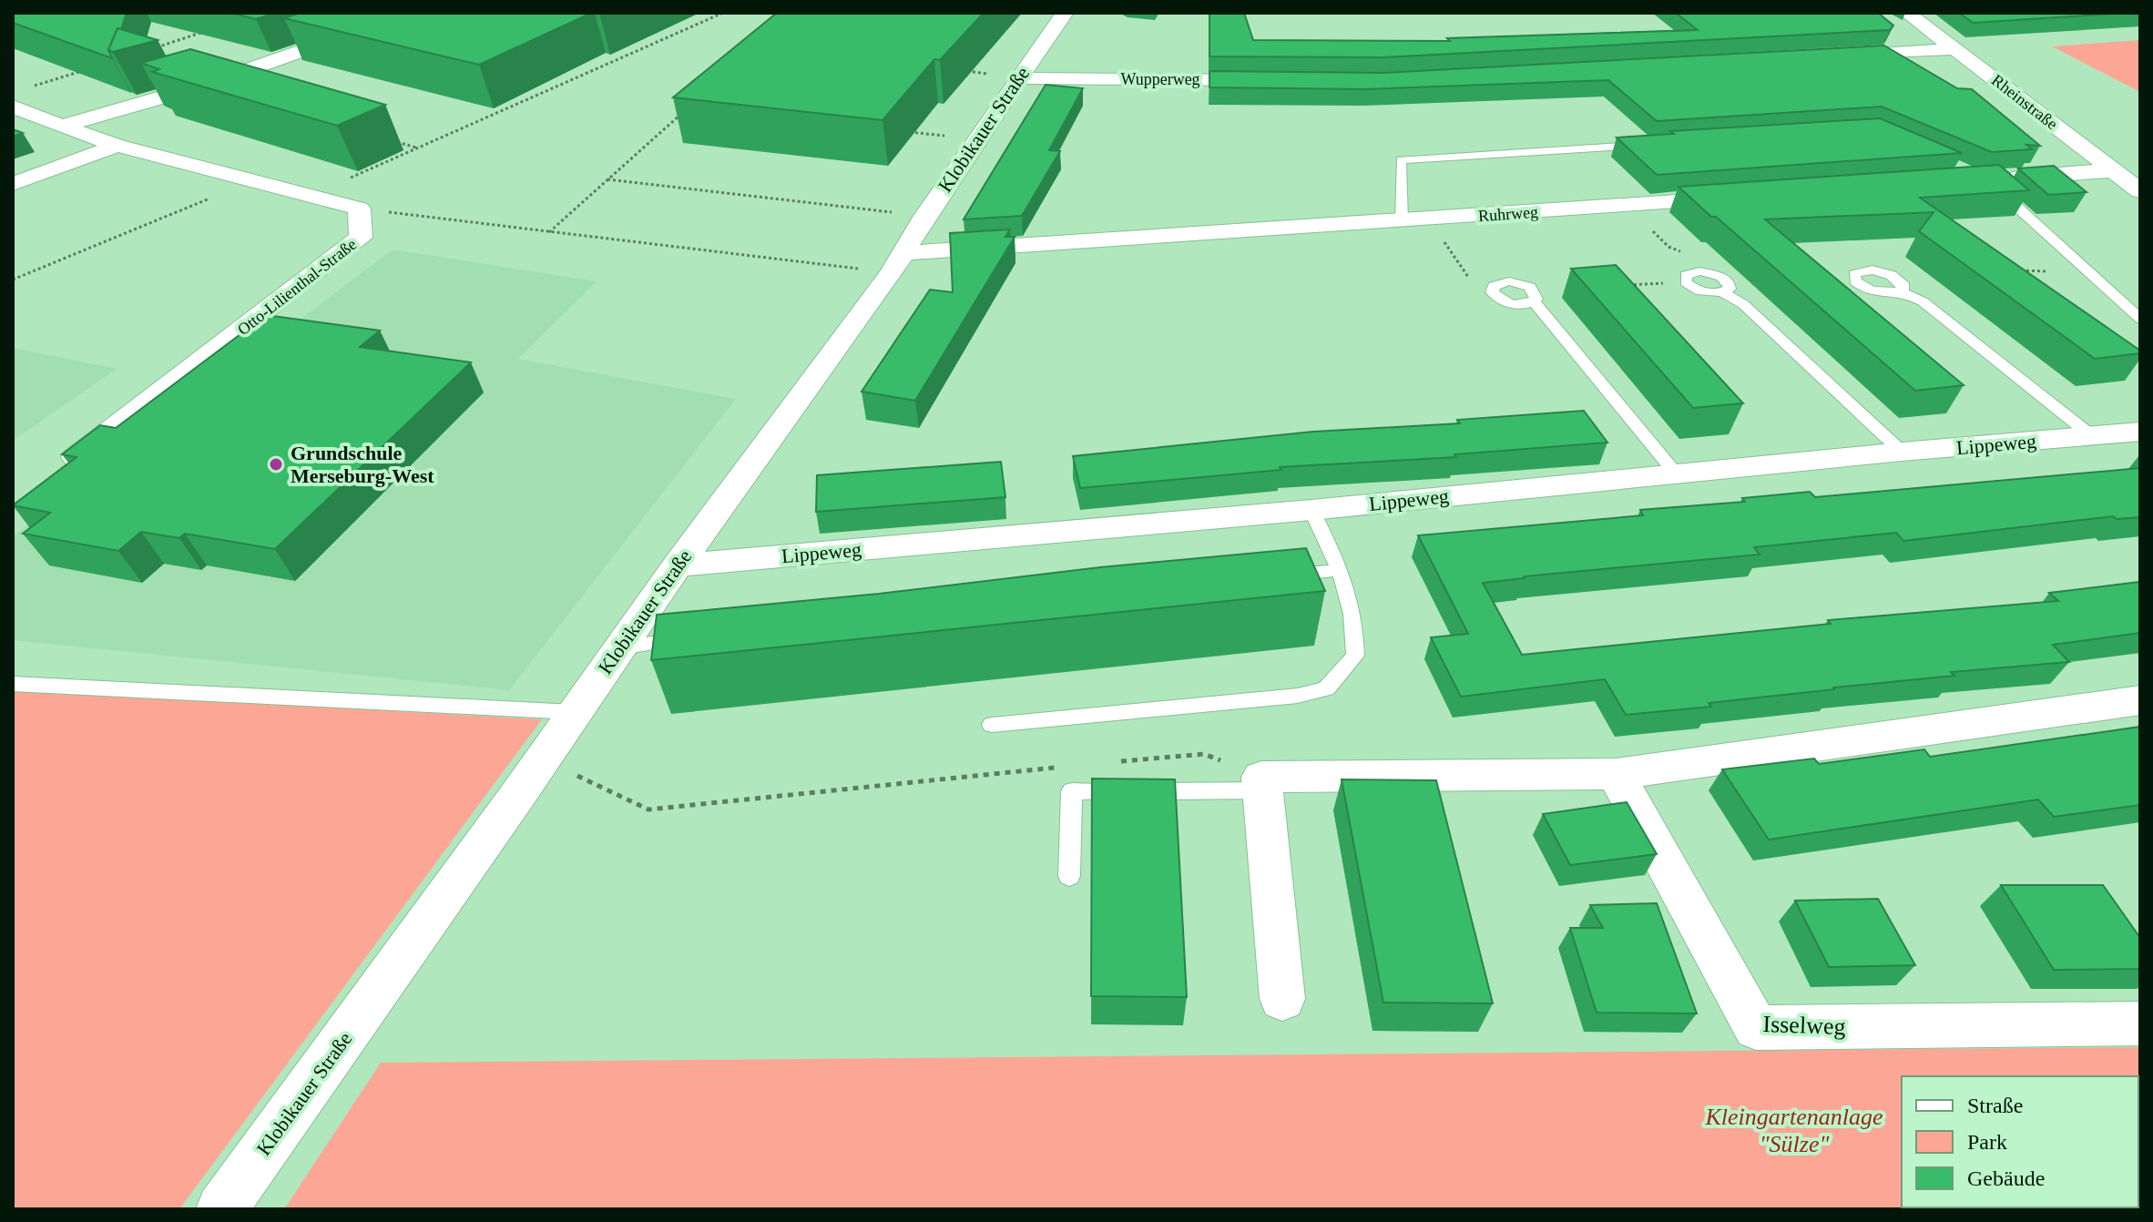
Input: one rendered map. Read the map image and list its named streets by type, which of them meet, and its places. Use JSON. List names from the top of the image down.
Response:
{
  "streets": {
    "street": [
      "Wupperweg",
      "Rheinstraße",
      "Klobikauer Straße",
      "Ruhrweg",
      "Otto-Lilienthal-Straße",
      "Lippeweg",
      "Isselweg"
    ]
  },
  "crossings": [
    ["Wupperweg", "Klobikauer Straße"],
    ["Klobikauer Straße", "Ruhrweg"],
    ["Klobikauer Straße", "Lippeweg"]
  ],
  "parks": ["Kleingartenanlage \"Sülze\""],
  "places": ["Grundschule Merseburg-West"],
  "legend": ["Straße", "Park", "Gebäude"]
}
